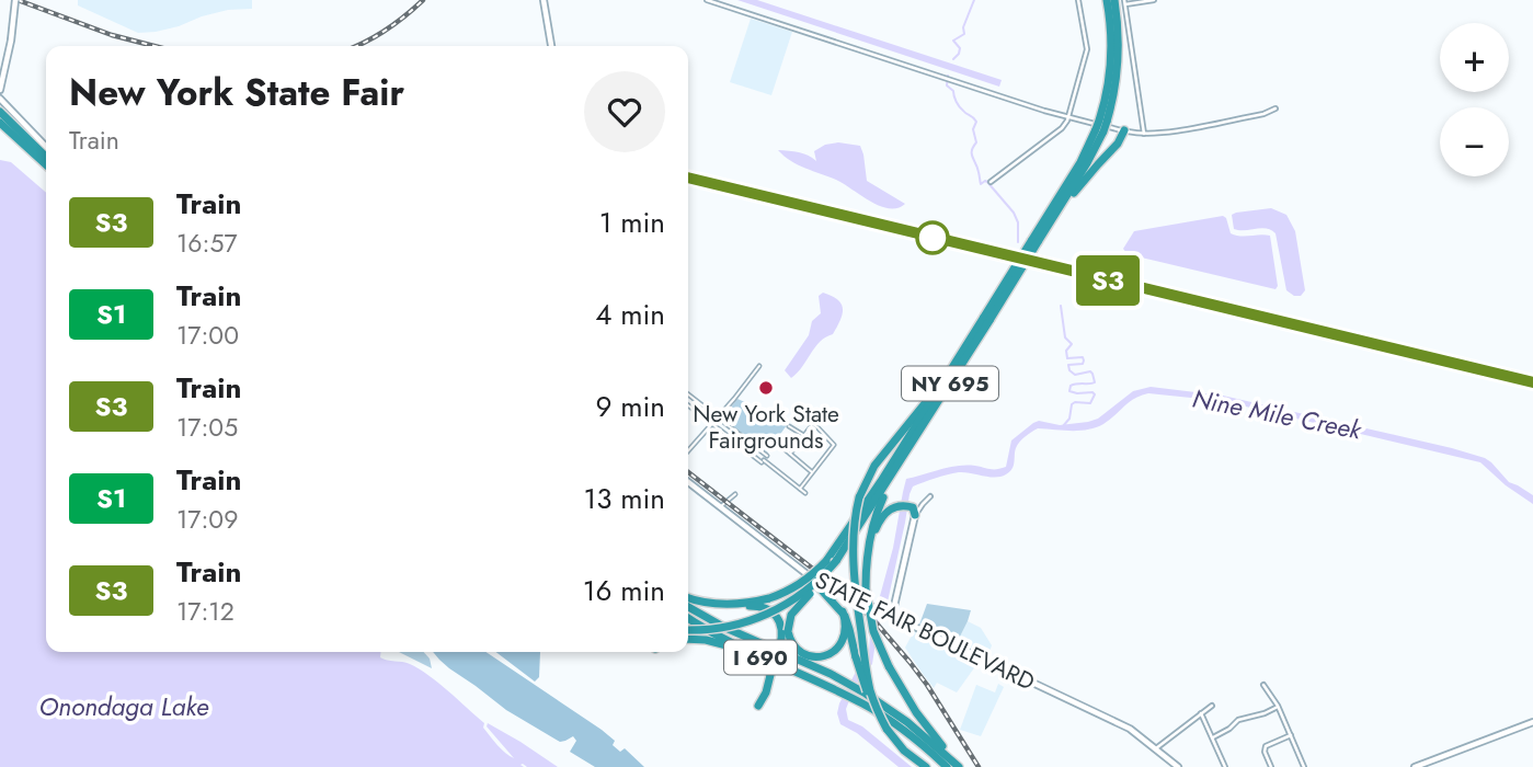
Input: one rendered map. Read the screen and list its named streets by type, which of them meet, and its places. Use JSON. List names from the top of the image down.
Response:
{
  "streets": {
    "highway": ["NY 695", "I 690"],
    "main road": ["STATE FAIR BOULEVARD"]
  },
  "water": ["Nine Mile Creek", "Onondaga Lake"],
  "places": ["New York State Fairgrounds"],
  "page": {
    "on_map": "S3",
    "map_buttons": ["+", "−"],
    "heading": ["New York State Fair", "Train"],
    "list": [
      {
        "mark": "S3",
        "name": "Train",
        "note": "16:57",
        "value": "1 min"
      },
      {
        "mark": "S1",
        "name": "Train",
        "note": "17:00",
        "value": "4 min"
      },
      {
        "mark": "S3",
        "name": "Train",
        "note": "17:05",
        "value": "9 min"
      },
      {
        "mark": "S1",
        "name": "Train",
        "note": "17:09",
        "value": "13 min"
      },
      {
        "mark": "S3",
        "name": "Train",
        "note": "17:12",
        "value": "16 min"
      }
    ]
  }
}
